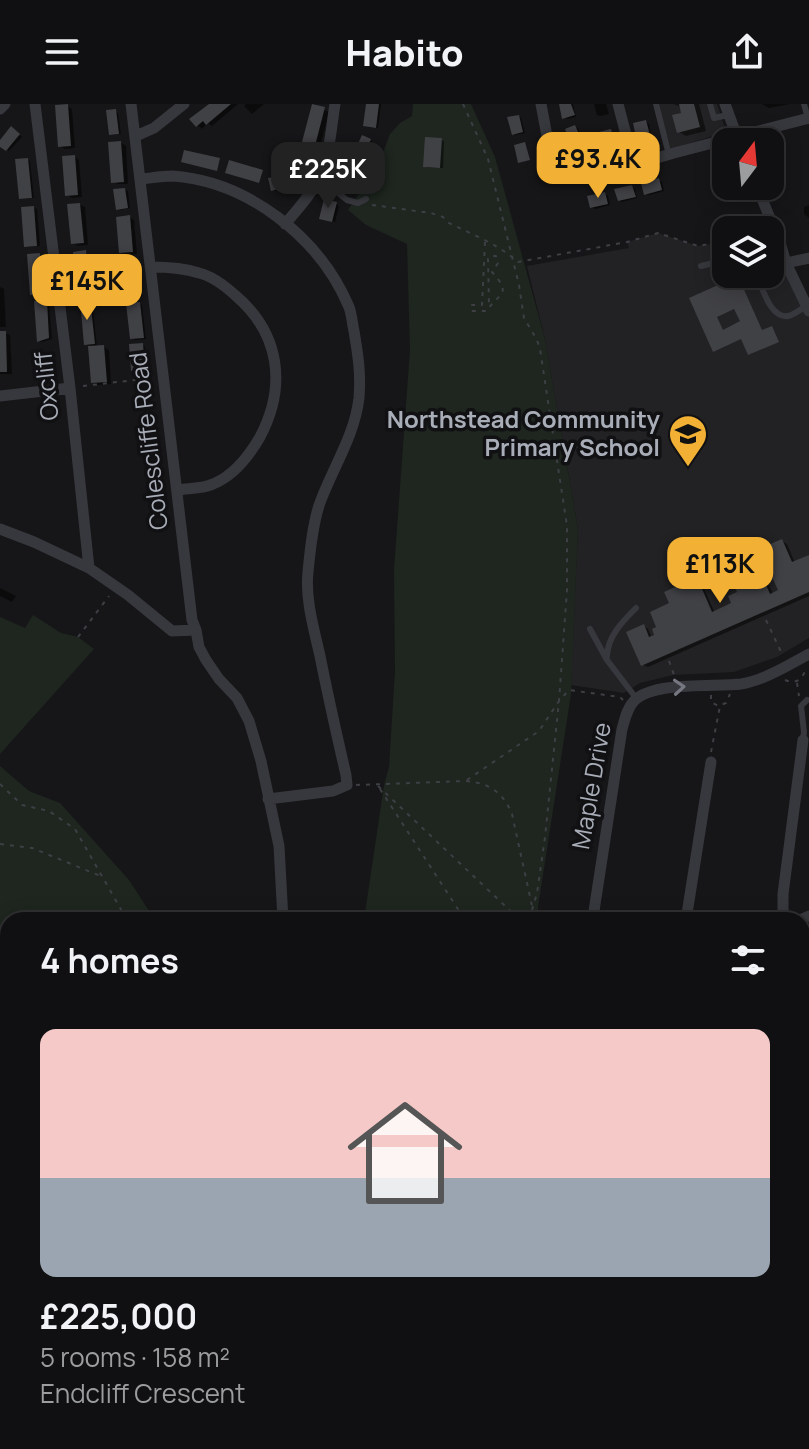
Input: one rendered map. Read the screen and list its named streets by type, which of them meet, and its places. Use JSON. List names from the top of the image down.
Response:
{
  "streets": {
    "street": ["Oxcliff", "Colescliffe Road", "Maple Drive"]
  },
  "places": {
    "school or university": ["Northstead Community Primary School"]
  },
  "north": "top",
  "page": {
    "header": "Habito",
    "price": [
      "£93.4K",
      "£225K",
      "£145K",
      "£113K"
    ],
    "heading": "4 homes",
    "list": [
      {
        "name": "£225,000",
        "note": "5 rooms · 158 m² · Endcliff Crescent"
      }
    ]
  }
}
